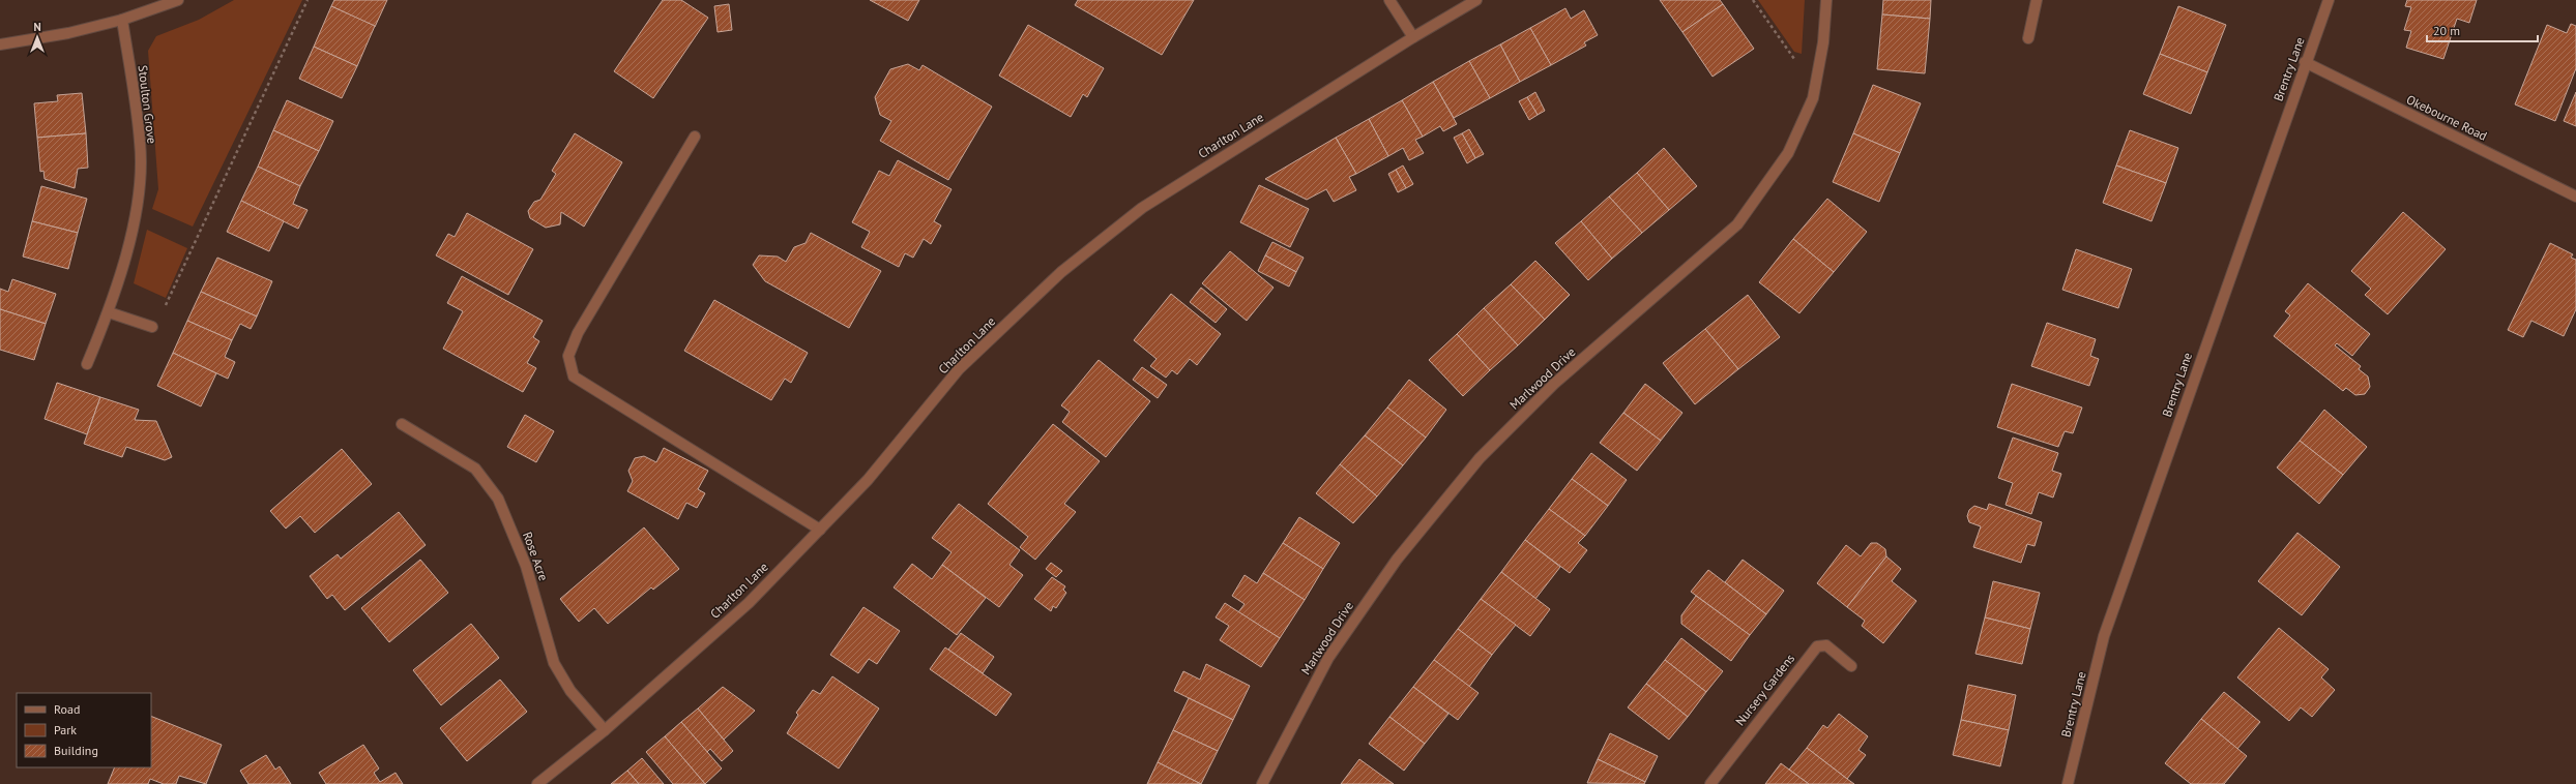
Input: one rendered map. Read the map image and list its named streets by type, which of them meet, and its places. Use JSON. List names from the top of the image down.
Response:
{
  "streets": {
    "street": [
      "Brentry Lane",
      "Stoulton Grove",
      "Okebourne Road",
      "Charlton Lane",
      "Marlwood Drive",
      "Rose Acre",
      "Nursery Gardens"
    ]
  },
  "crossings": [
    ["Brentry Lane", "Okebourne Road"],
    ["Charlton Lane", "Rose Acre"]
  ],
  "legend": ["Road", "Park", "Building"],
  "scale_bar": "20 m",
  "north": "top"
}
